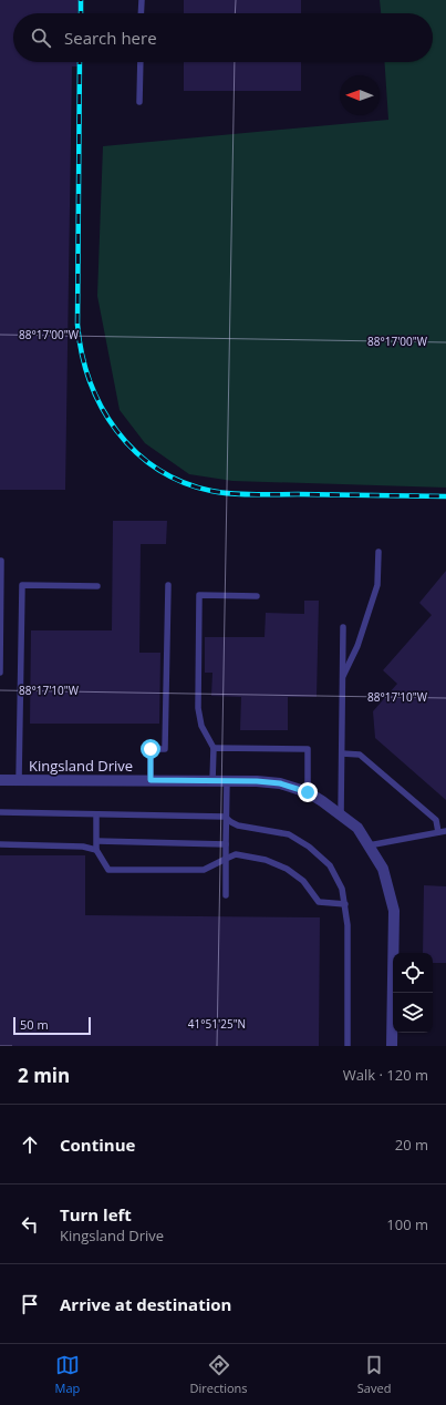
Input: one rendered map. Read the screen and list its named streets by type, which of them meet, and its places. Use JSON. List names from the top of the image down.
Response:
{
  "streets": {
    "street": ["Kingsland Drive"]
  },
  "scale_bar": "50 m",
  "north": "left",
  "page": {
    "search": "Search here",
    "scale": "50 m",
    "heading": ["2 min", "Walk · 120 m"],
    "list": [
      ["Continue", "20 m"],
      ["Turn left", "Kingsland Drive", "100 m"],
      "Arrive at destination"
    ],
    "nav": ["Map", "Directions", "Saved"]
  },
  "coordinates": ["88°17'00\"W", "88°17'10\"W", "41°51'25\"N"]
}
